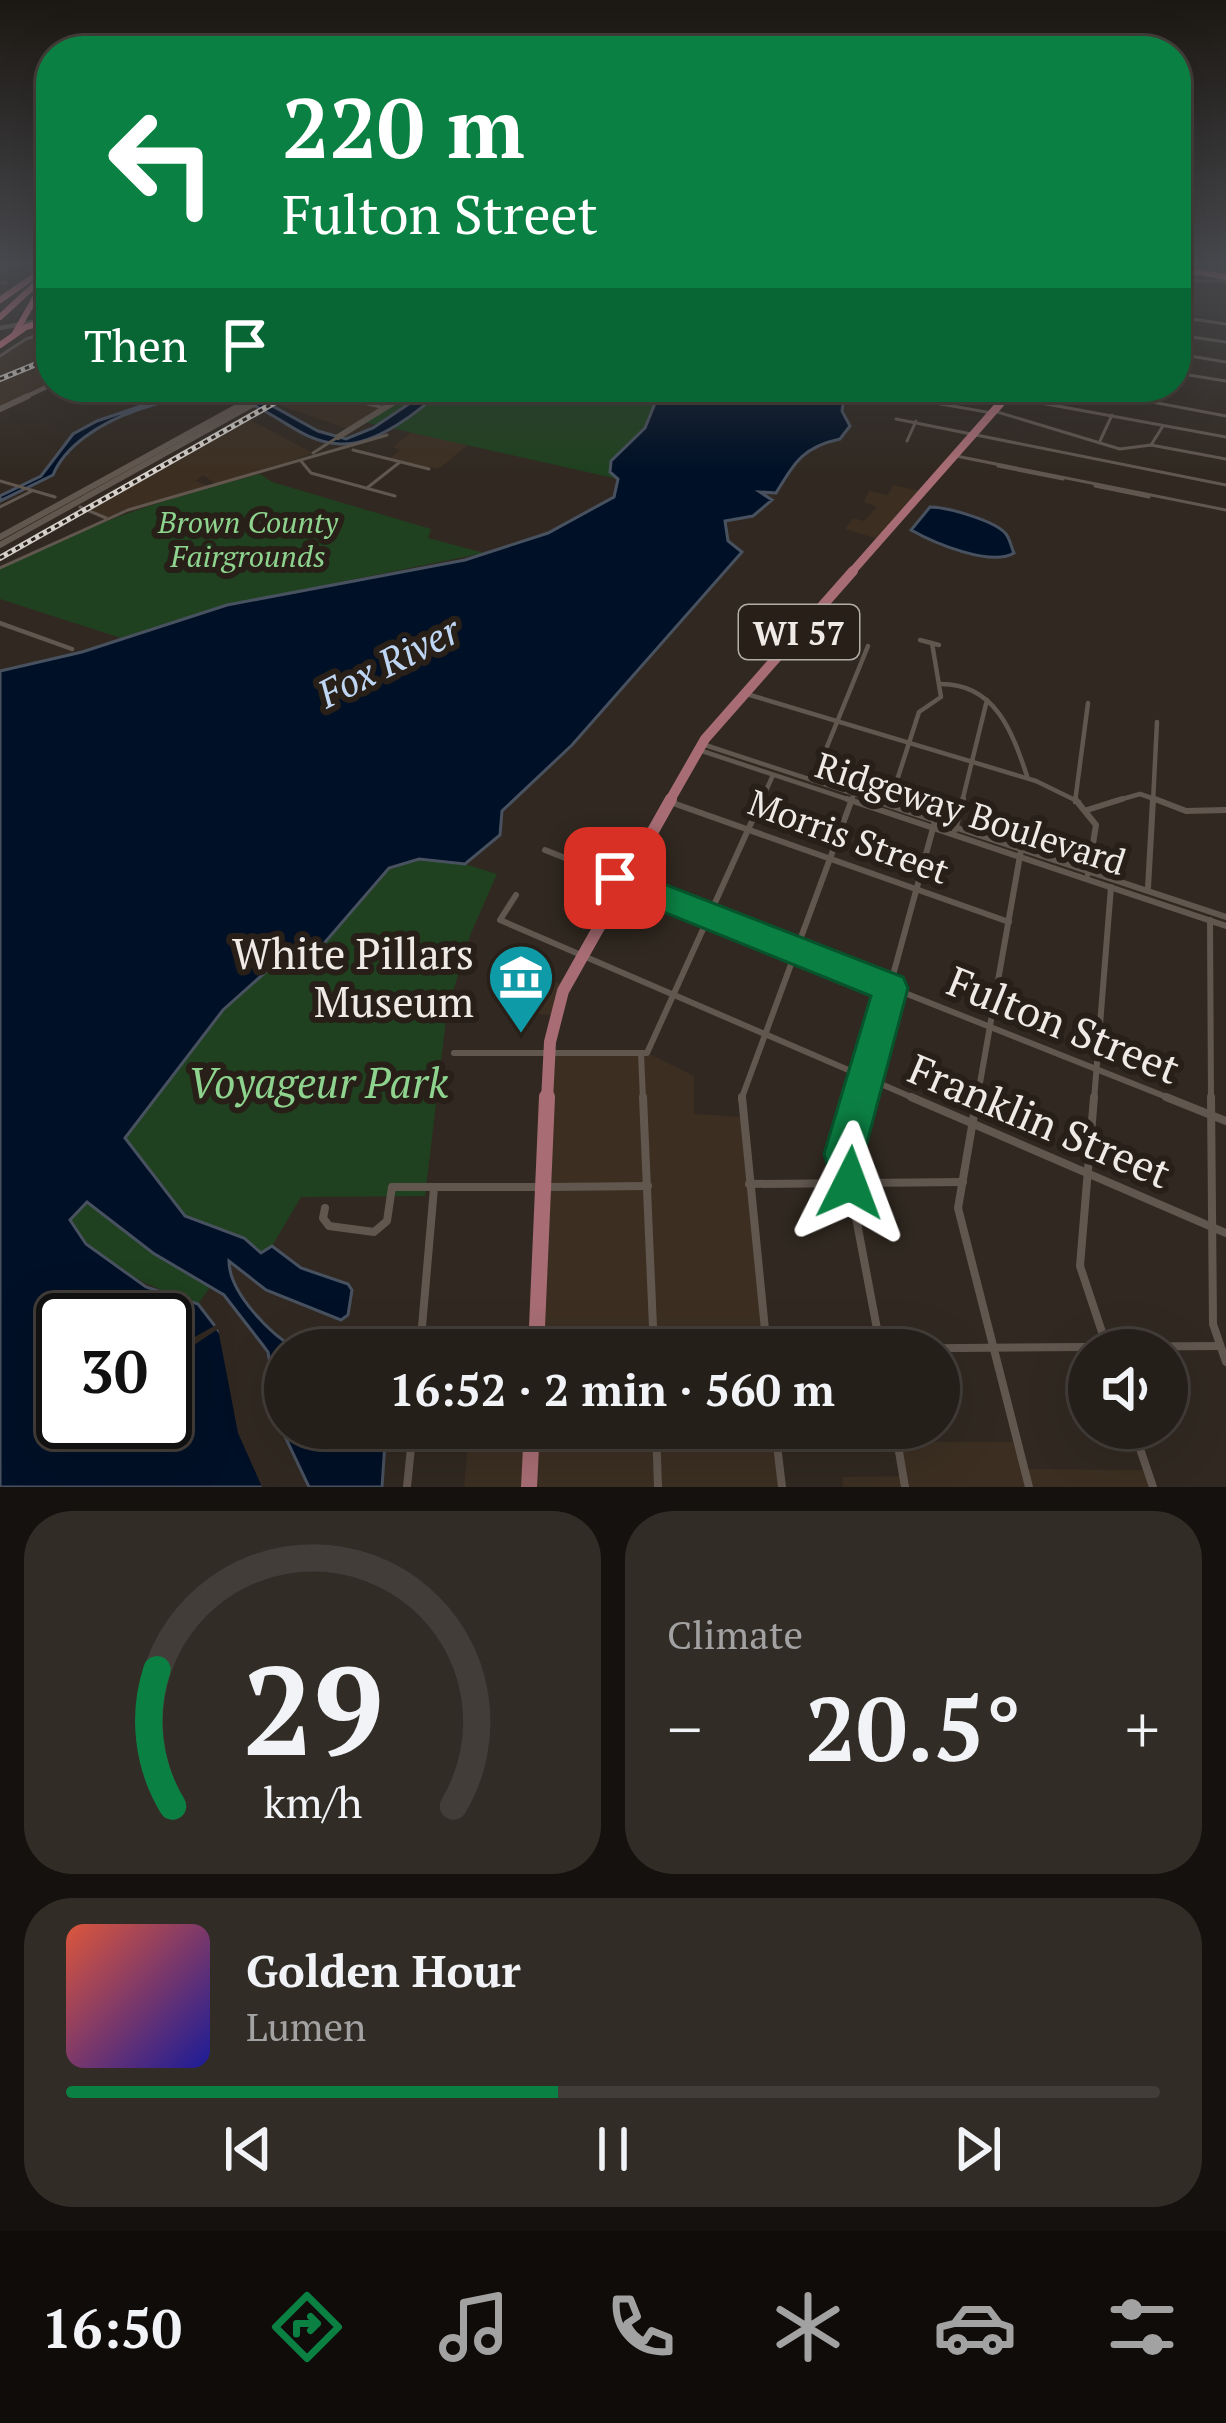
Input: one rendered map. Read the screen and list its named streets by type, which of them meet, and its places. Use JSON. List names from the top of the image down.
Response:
{
  "streets": {
    "main road": ["WI 57"],
    "street": [
      "Ridgeway Boulevard",
      "Morris Street",
      "Fulton Street",
      "Franklin Street"
    ]
  },
  "crossings": [
    ["WI 57", "Ridgeway Boulevard"],
    ["WI 57", "Morris Street"],
    ["WI 57", "Fulton Street"],
    ["WI 57", "Franklin Street"]
  ],
  "water": ["Fox River"],
  "parks": ["Brown County Fairgrounds", "Voyageur Park"],
  "places": {
    "museum": ["White Pillars Museum"]
  },
  "page": {
    "turn": ["220 m", "Fulton Street"],
    "then": "Then",
    "limit": "30",
    "trip": "16:52 · 2 min · 560 m",
    "tile": "Climate",
    "heat": ["−", "20.5°", "+"],
    "song": ["Golden Hour", "Lumen"],
    "tabs": "16:50",
    "gauge": ["29", "km/h"]
  }
}
